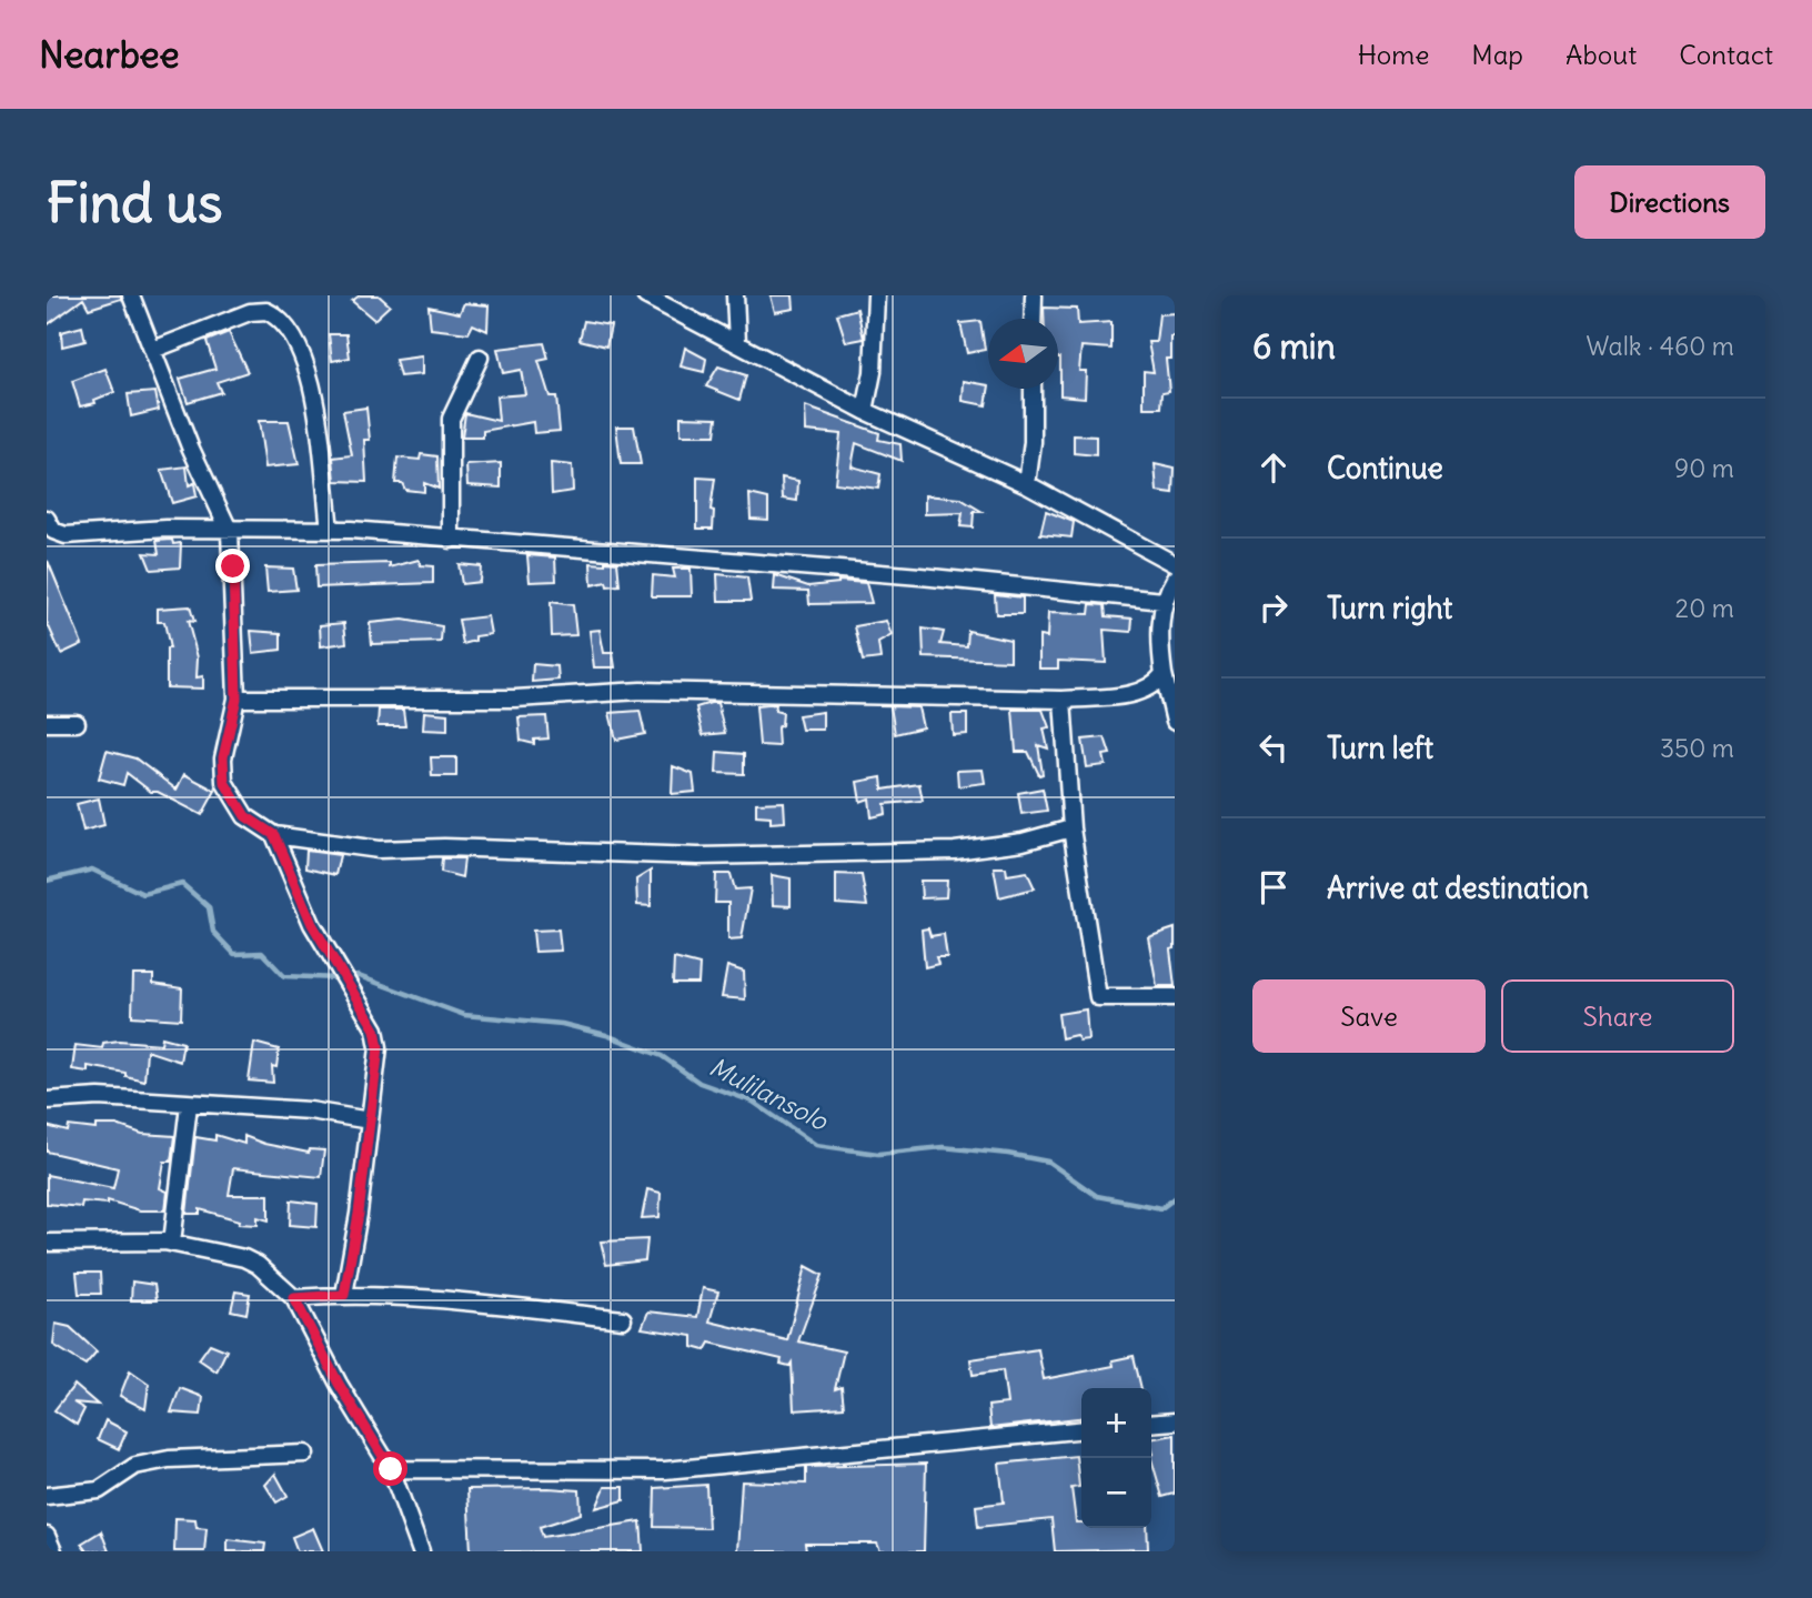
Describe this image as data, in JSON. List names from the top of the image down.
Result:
{
  "water": ["Mulilansolo"],
  "north": "left",
  "page": {
    "header": "Nearbee",
    "nav": [
      "Home",
      "Map",
      "About",
      "Contact"
    ],
    "buttons": [
      "Directions",
      ["Save", "Share"]
    ],
    "title": "Find us",
    "heading": ["6 min", "Walk · 460 m"],
    "list": [
      ["Continue", "90 m"],
      ["Turn right", "20 m"],
      ["Turn left", "350 m"],
      "Arrive at destination"
    ],
    "map_buttons": ["+", "−"]
  }
}
